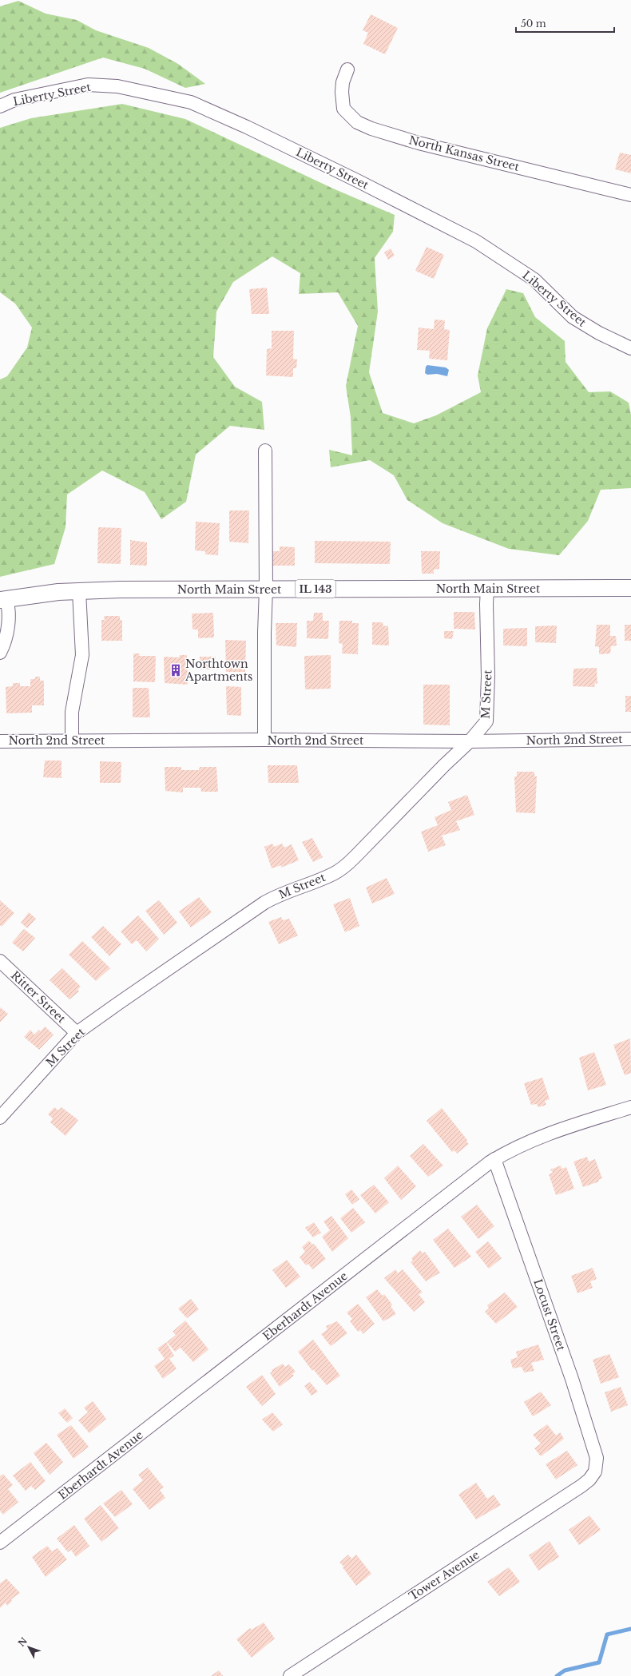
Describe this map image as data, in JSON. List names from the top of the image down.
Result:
{
  "streets": {
    "main road": ["IL 143", "North Main Street"],
    "street": [
      "Liberty Street",
      "North Kansas Street",
      "M Street",
      "North 2nd Street",
      "Ritter Street",
      "Eberhardt Avenue",
      "Locust Street",
      "Tower Avenue"
    ]
  },
  "crossings": [
    ["North Main Street", "M Street"],
    ["M Street", "North 2nd Street"],
    ["M Street", "Ritter Street"],
    ["Eberhardt Avenue", "Locust Street"],
    ["Locust Street", "Tower Avenue"]
  ],
  "places": {
    "building": ["Northtown Apartments"]
  },
  "scale_bar": "50 m",
  "north": "top left"
}
